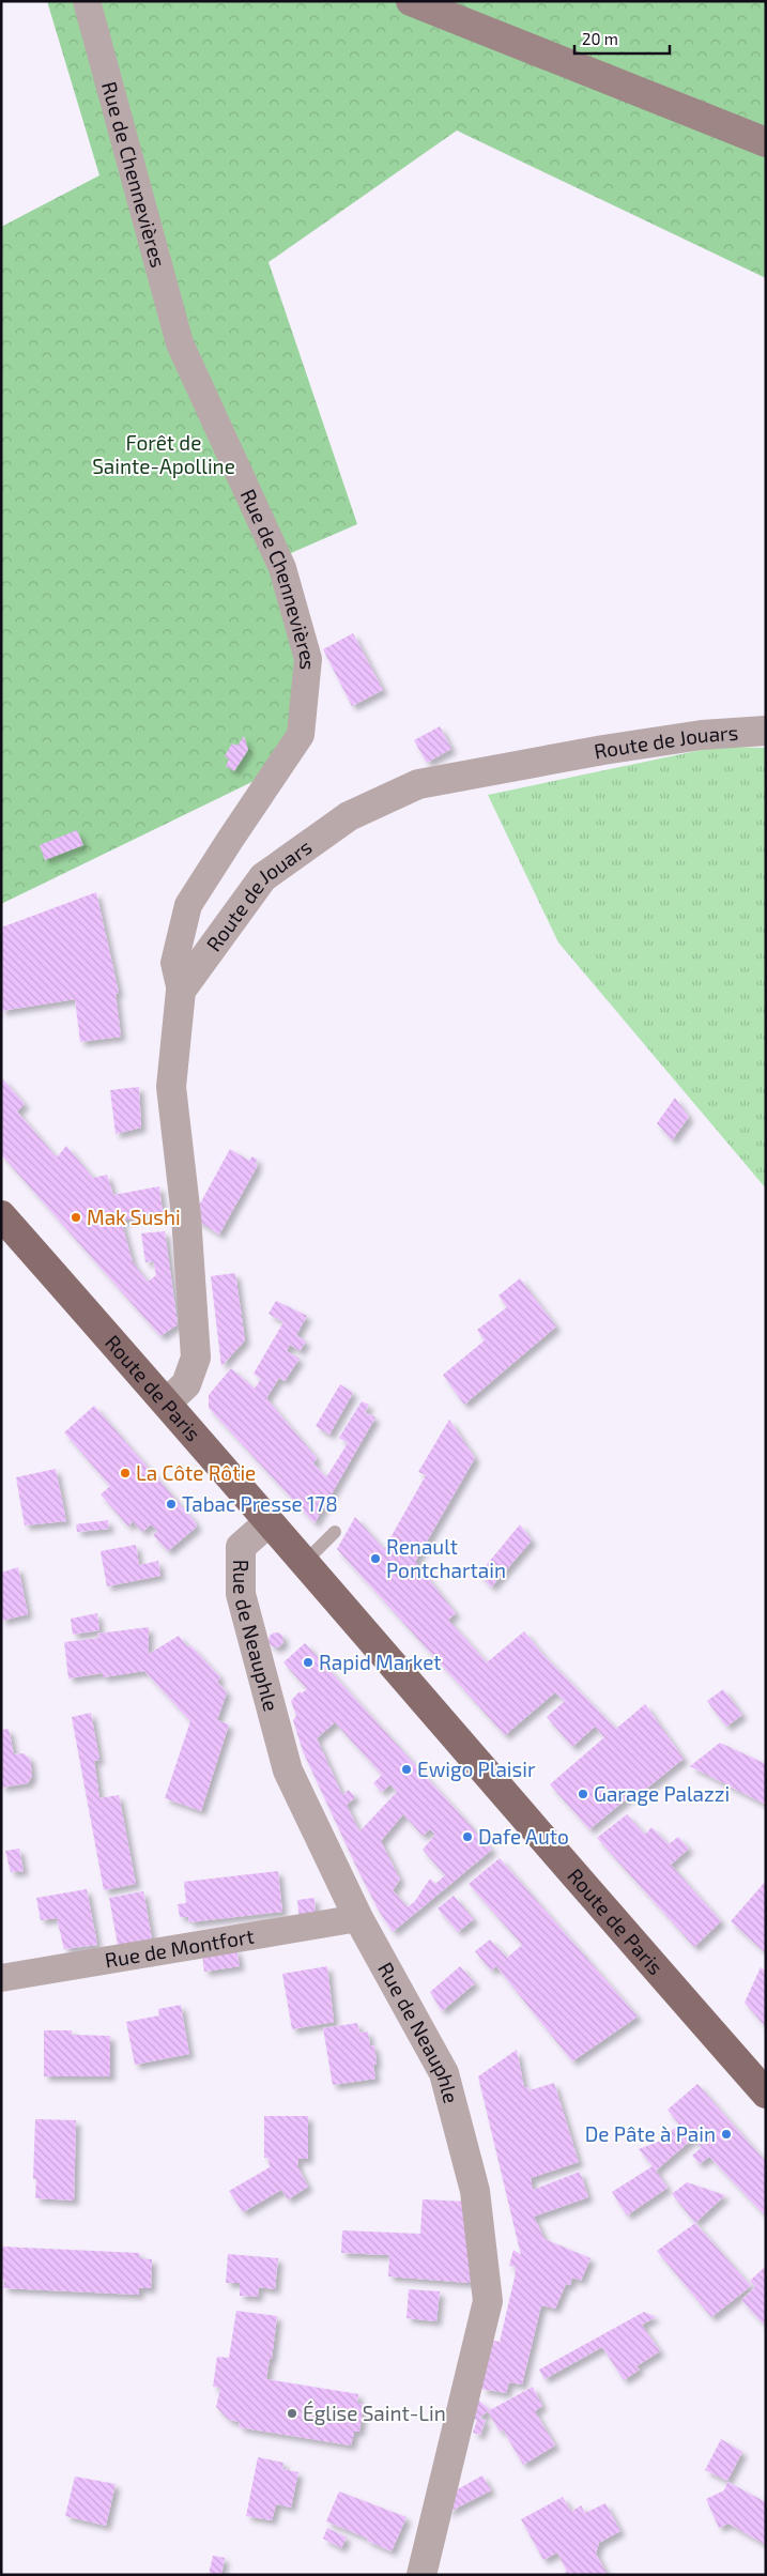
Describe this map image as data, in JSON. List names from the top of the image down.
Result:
{
  "streets": {
    "main road": ["Route de Paris"],
    "street": [
      "Rue de Chennevières",
      "Route de Jouars",
      "Rue de Neauphle",
      "Rue de Montfort"
    ]
  },
  "crossings": [
    ["Rue de Chennevières", "Route de Jouars"],
    ["Route de Paris", "Rue de Neauphle"],
    ["Rue de Neauphle", "Rue de Montfort"]
  ],
  "parks": ["Forêt de Sainte-Apolline"],
  "places": [
    "Mak Sushi",
    "La Côte Rôtie",
    "Tabac Presse 178",
    "Renault Pontchartain",
    "Rapid Market",
    "Ewigo Plaisir",
    "Garage Palazzi",
    "Dafe Auto",
    "De Pâte à Pain",
    "Église Saint-Lin"
  ],
  "scale_bar": "20 m"
}
